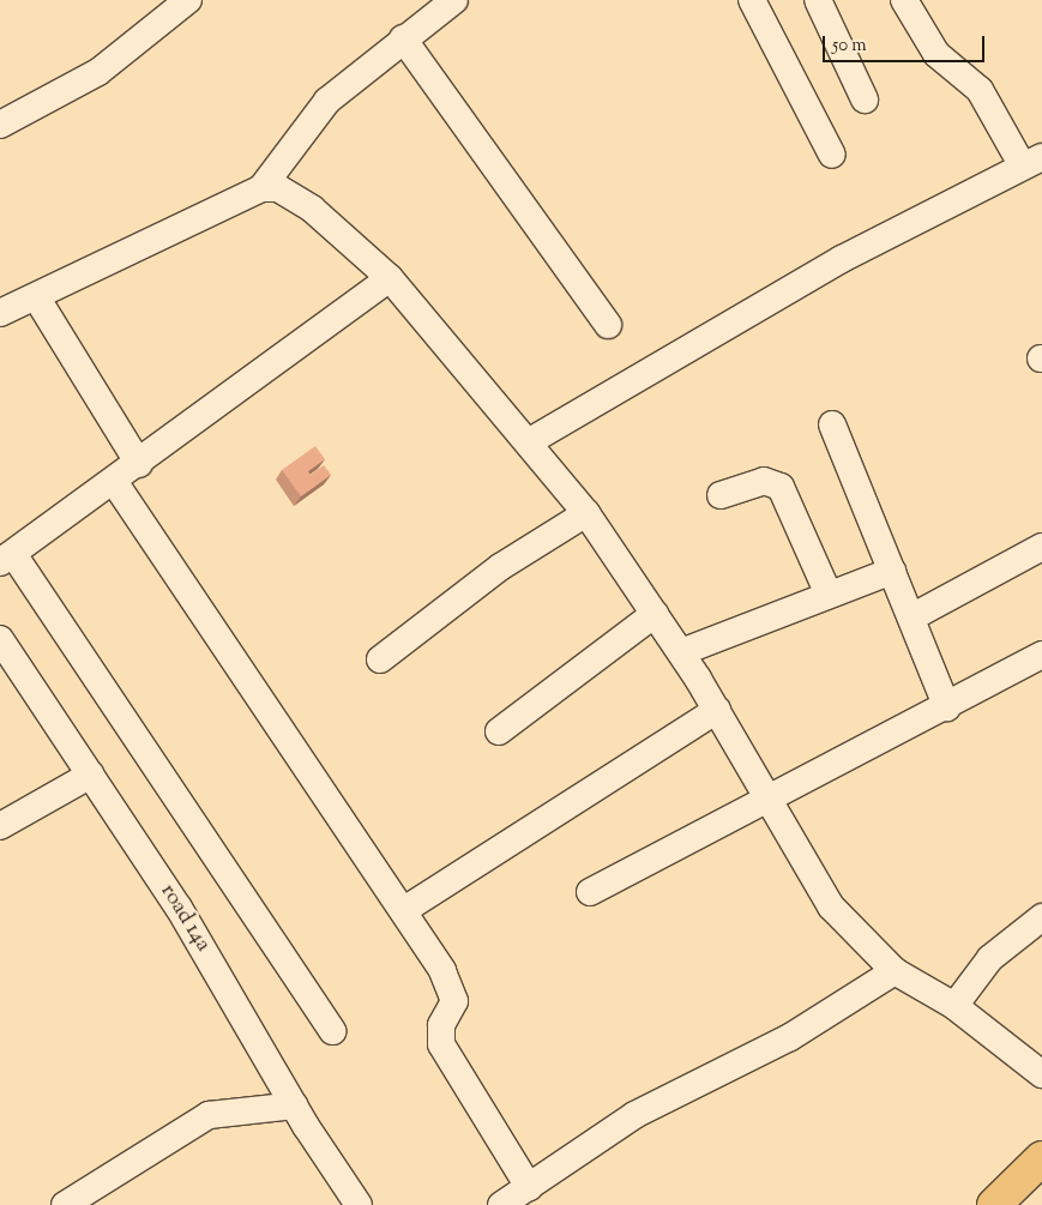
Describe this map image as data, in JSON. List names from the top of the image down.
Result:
{
  "streets": {
    "street": ["road 14a"]
  },
  "scale_bar": "50 m"
}
